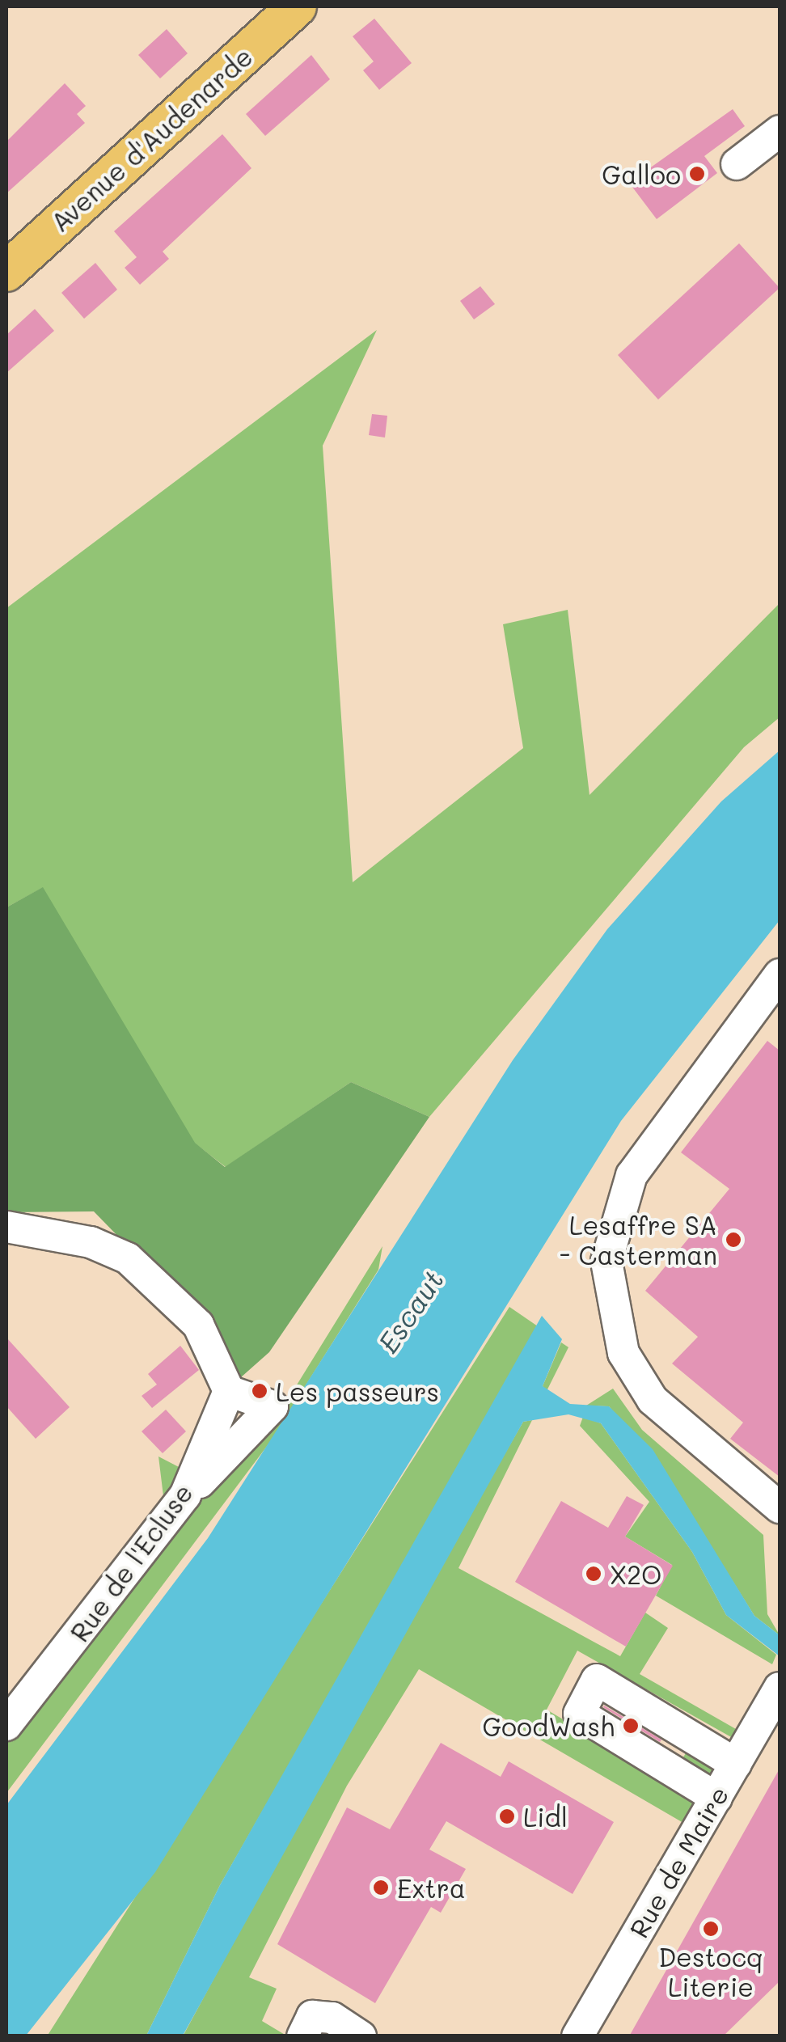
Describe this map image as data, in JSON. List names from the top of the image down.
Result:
{
  "streets": {
    "main road": ["Avenue d'Audenarde"],
    "street": ["Rue de l'Ecluse", "Rue de Maire"]
  },
  "water": ["Escaut"],
  "places": [
    "Galloo",
    "Lesaffre SA - Casterman",
    "Les passeurs",
    "X2O",
    "GoodWash",
    "Lidl",
    "Extra",
    "Destocq Literie"
  ]
}
